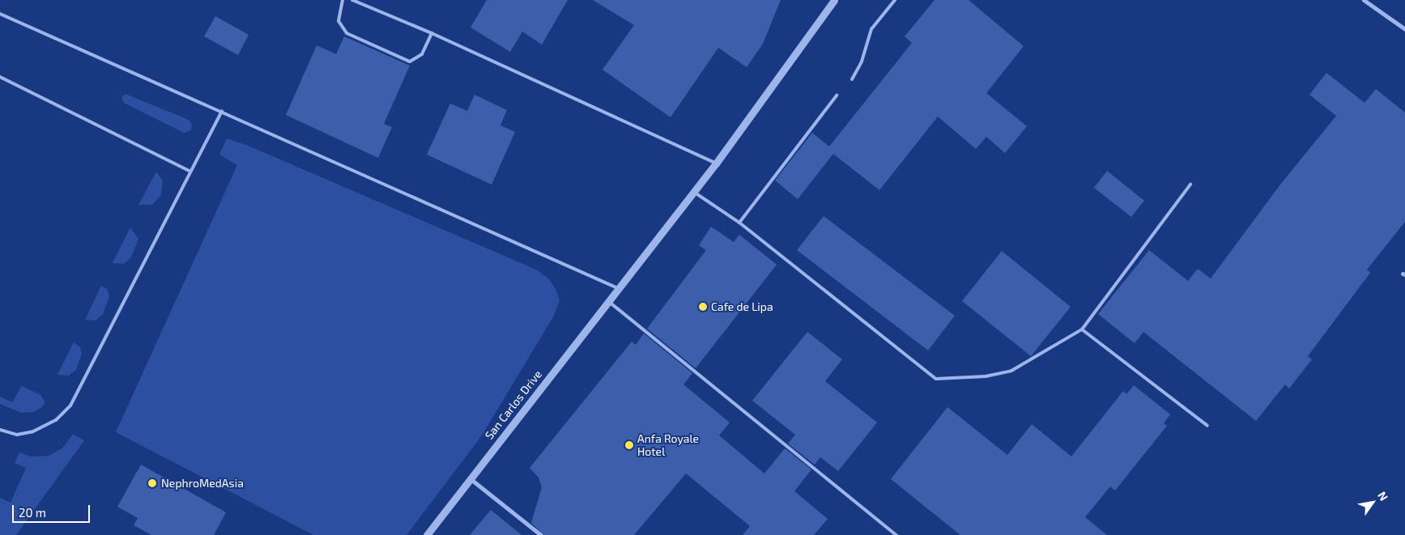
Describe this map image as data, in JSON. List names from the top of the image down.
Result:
{
  "streets": {
    "street": ["San Carlos Drive"]
  },
  "places": ["Cafe de Lipa", "Anfa Royale Hotel", "NephroMedAsia"],
  "scale_bar": "20 m",
  "north": "top right"
}
